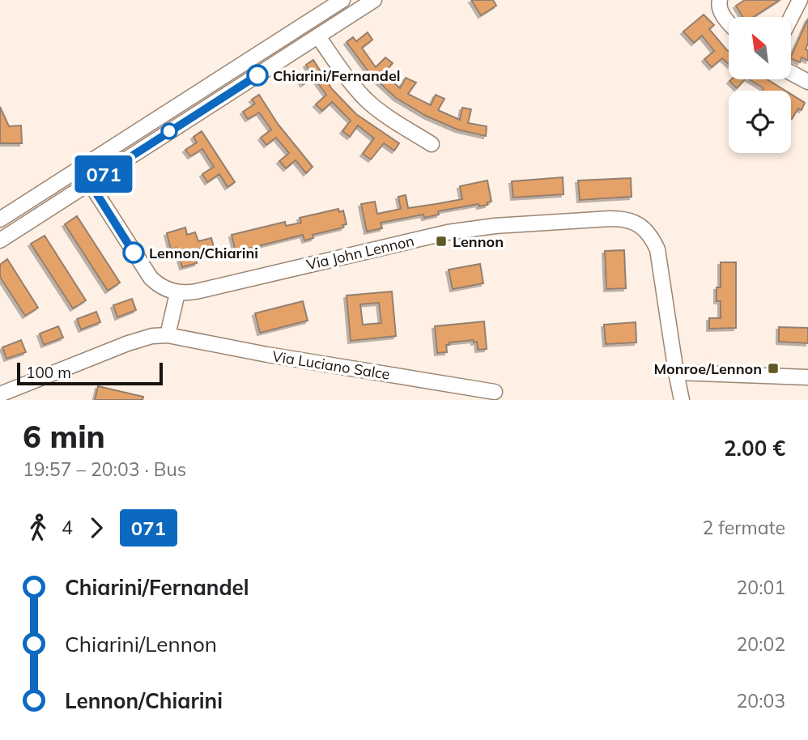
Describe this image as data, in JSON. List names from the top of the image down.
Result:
{
  "streets": {
    "street": ["Via John Lennon", "Via Luciano Salce"]
  },
  "places": {
    "other": ["Chiarini/Fernandel", "Lennon/Chiarini"],
    "transit": ["Lennon", "Monroe/Lennon"]
  },
  "lines": ["bus line 071"],
  "scale_bar": "100 m",
  "north": "top left",
  "page": {
    "on_map": "071",
    "scale": "100 m",
    "heading": ["6 min", "19:57 – 20:03 · Bus", "2.00 €"],
    "legs": ["4", "071", "2 fermate"],
    "list": [
      {
        "name": "Chiarini/Fernandel",
        "value": "20:01"
      },
      {
        "name": "Chiarini/Lennon",
        "value": "20:02"
      },
      {
        "name": "Lennon/Chiarini",
        "value": "20:03"
      }
    ]
  }
}
